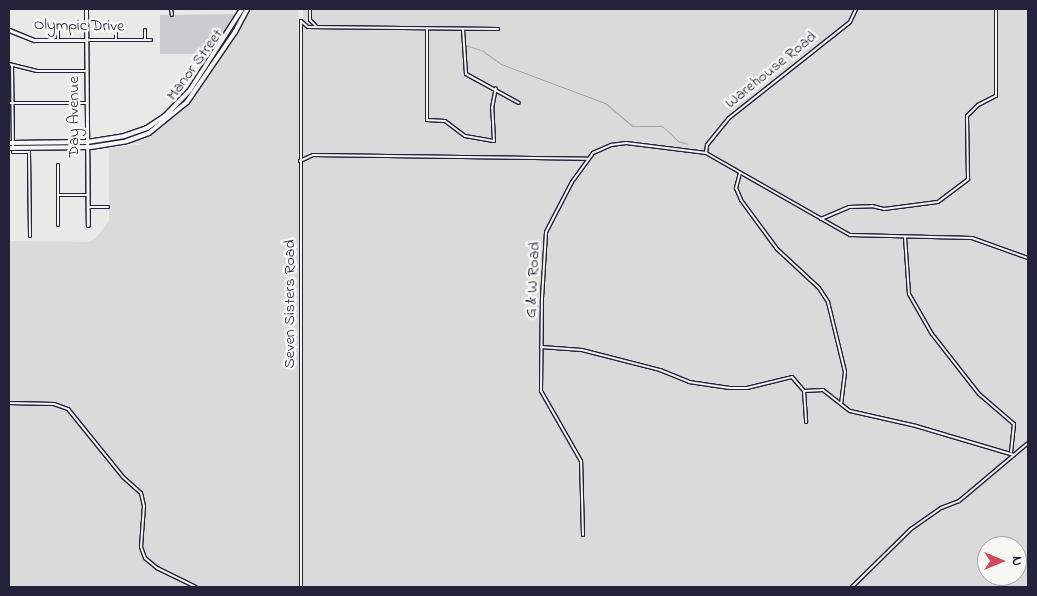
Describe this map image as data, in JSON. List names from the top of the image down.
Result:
{
  "streets": {
    "main road": ["Manor Street"],
    "street": [
      "Olympic Drive",
      "Warehouse Road",
      "Day Avenue",
      "G & W Road",
      "Seven Sisters Road"
    ]
  },
  "crossings": [
    ["Olympic Drive", "Day Avenue"],
    ["Manor Street", "Day Avenue"]
  ],
  "north": "right"
}
